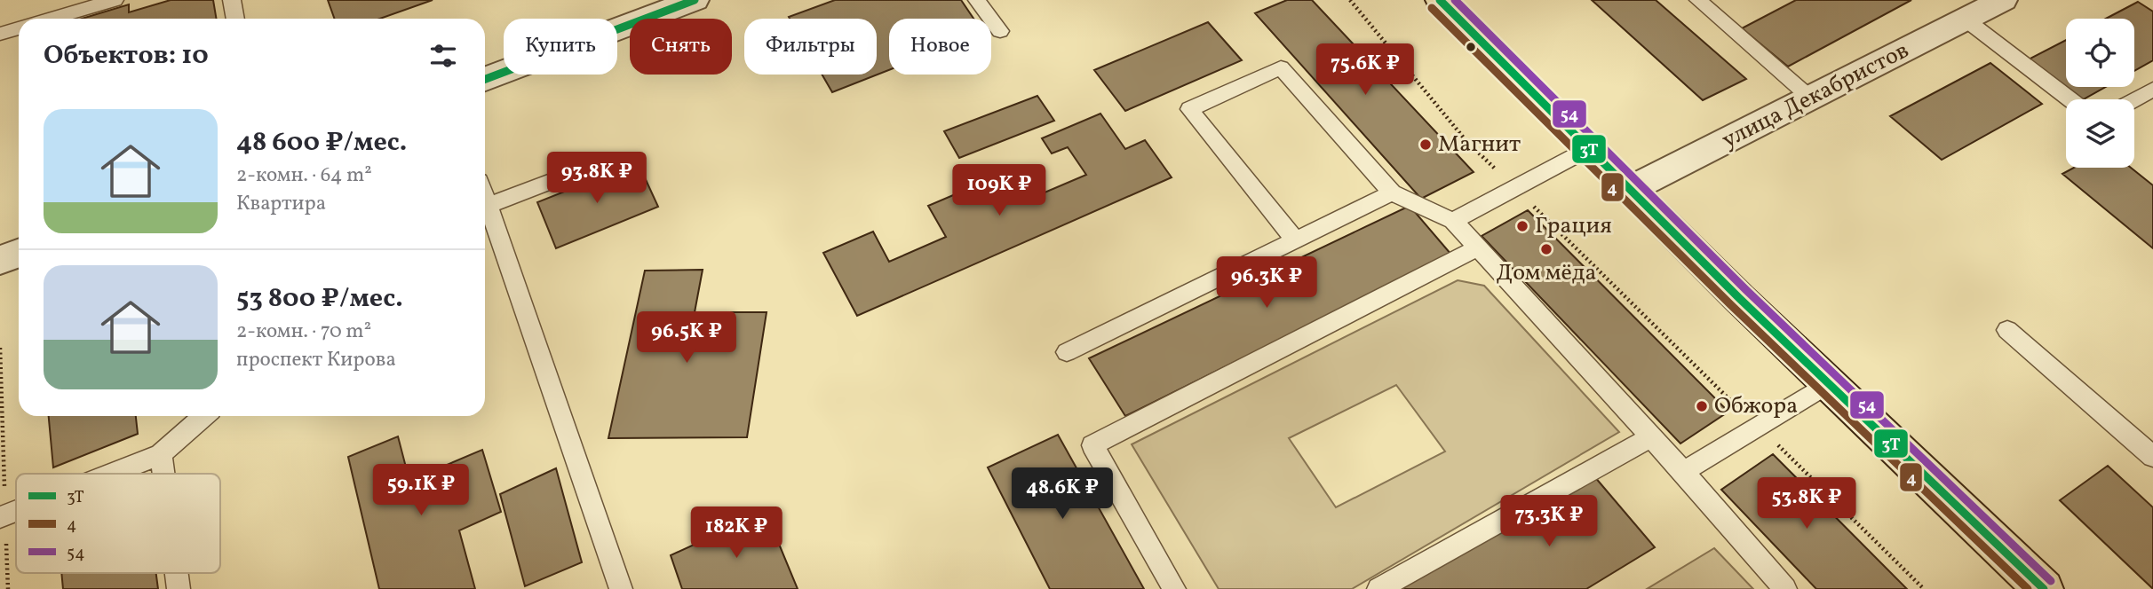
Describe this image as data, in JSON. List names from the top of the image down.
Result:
{
  "streets": {
    "street": ["улица Декабристов"]
  },
  "places": [
    "Магнит",
    "Грация",
    "Дом мёда",
    "Обжора"
  ],
  "lines": ["transit line 3Т", "transit line 54", "transit line 4"],
  "legend": ["3Т", "4", "54"],
  "page": {
    "chip": [
      "Купить",
      "Снять",
      "Фильтры",
      "Новое"
    ],
    "heading": "Объектов: 10",
    "price": [
      "75.6K ₽",
      "93.8K ₽",
      "109K ₽",
      "96.3K ₽",
      "96.5K ₽",
      "59.1K ₽",
      "48.6K ₽",
      "53.8K ₽",
      "73.3K ₽",
      "182K ₽"
    ],
    "list": [
      {
        "name": "48 600 ₽/мес.",
        "note": "2-комн. · 64 m² · Квартира"
      },
      {
        "name": "53 800 ₽/мес.",
        "note": "2-комн. · 70 m² · проспект Кирова"
      }
    ]
  }
}
